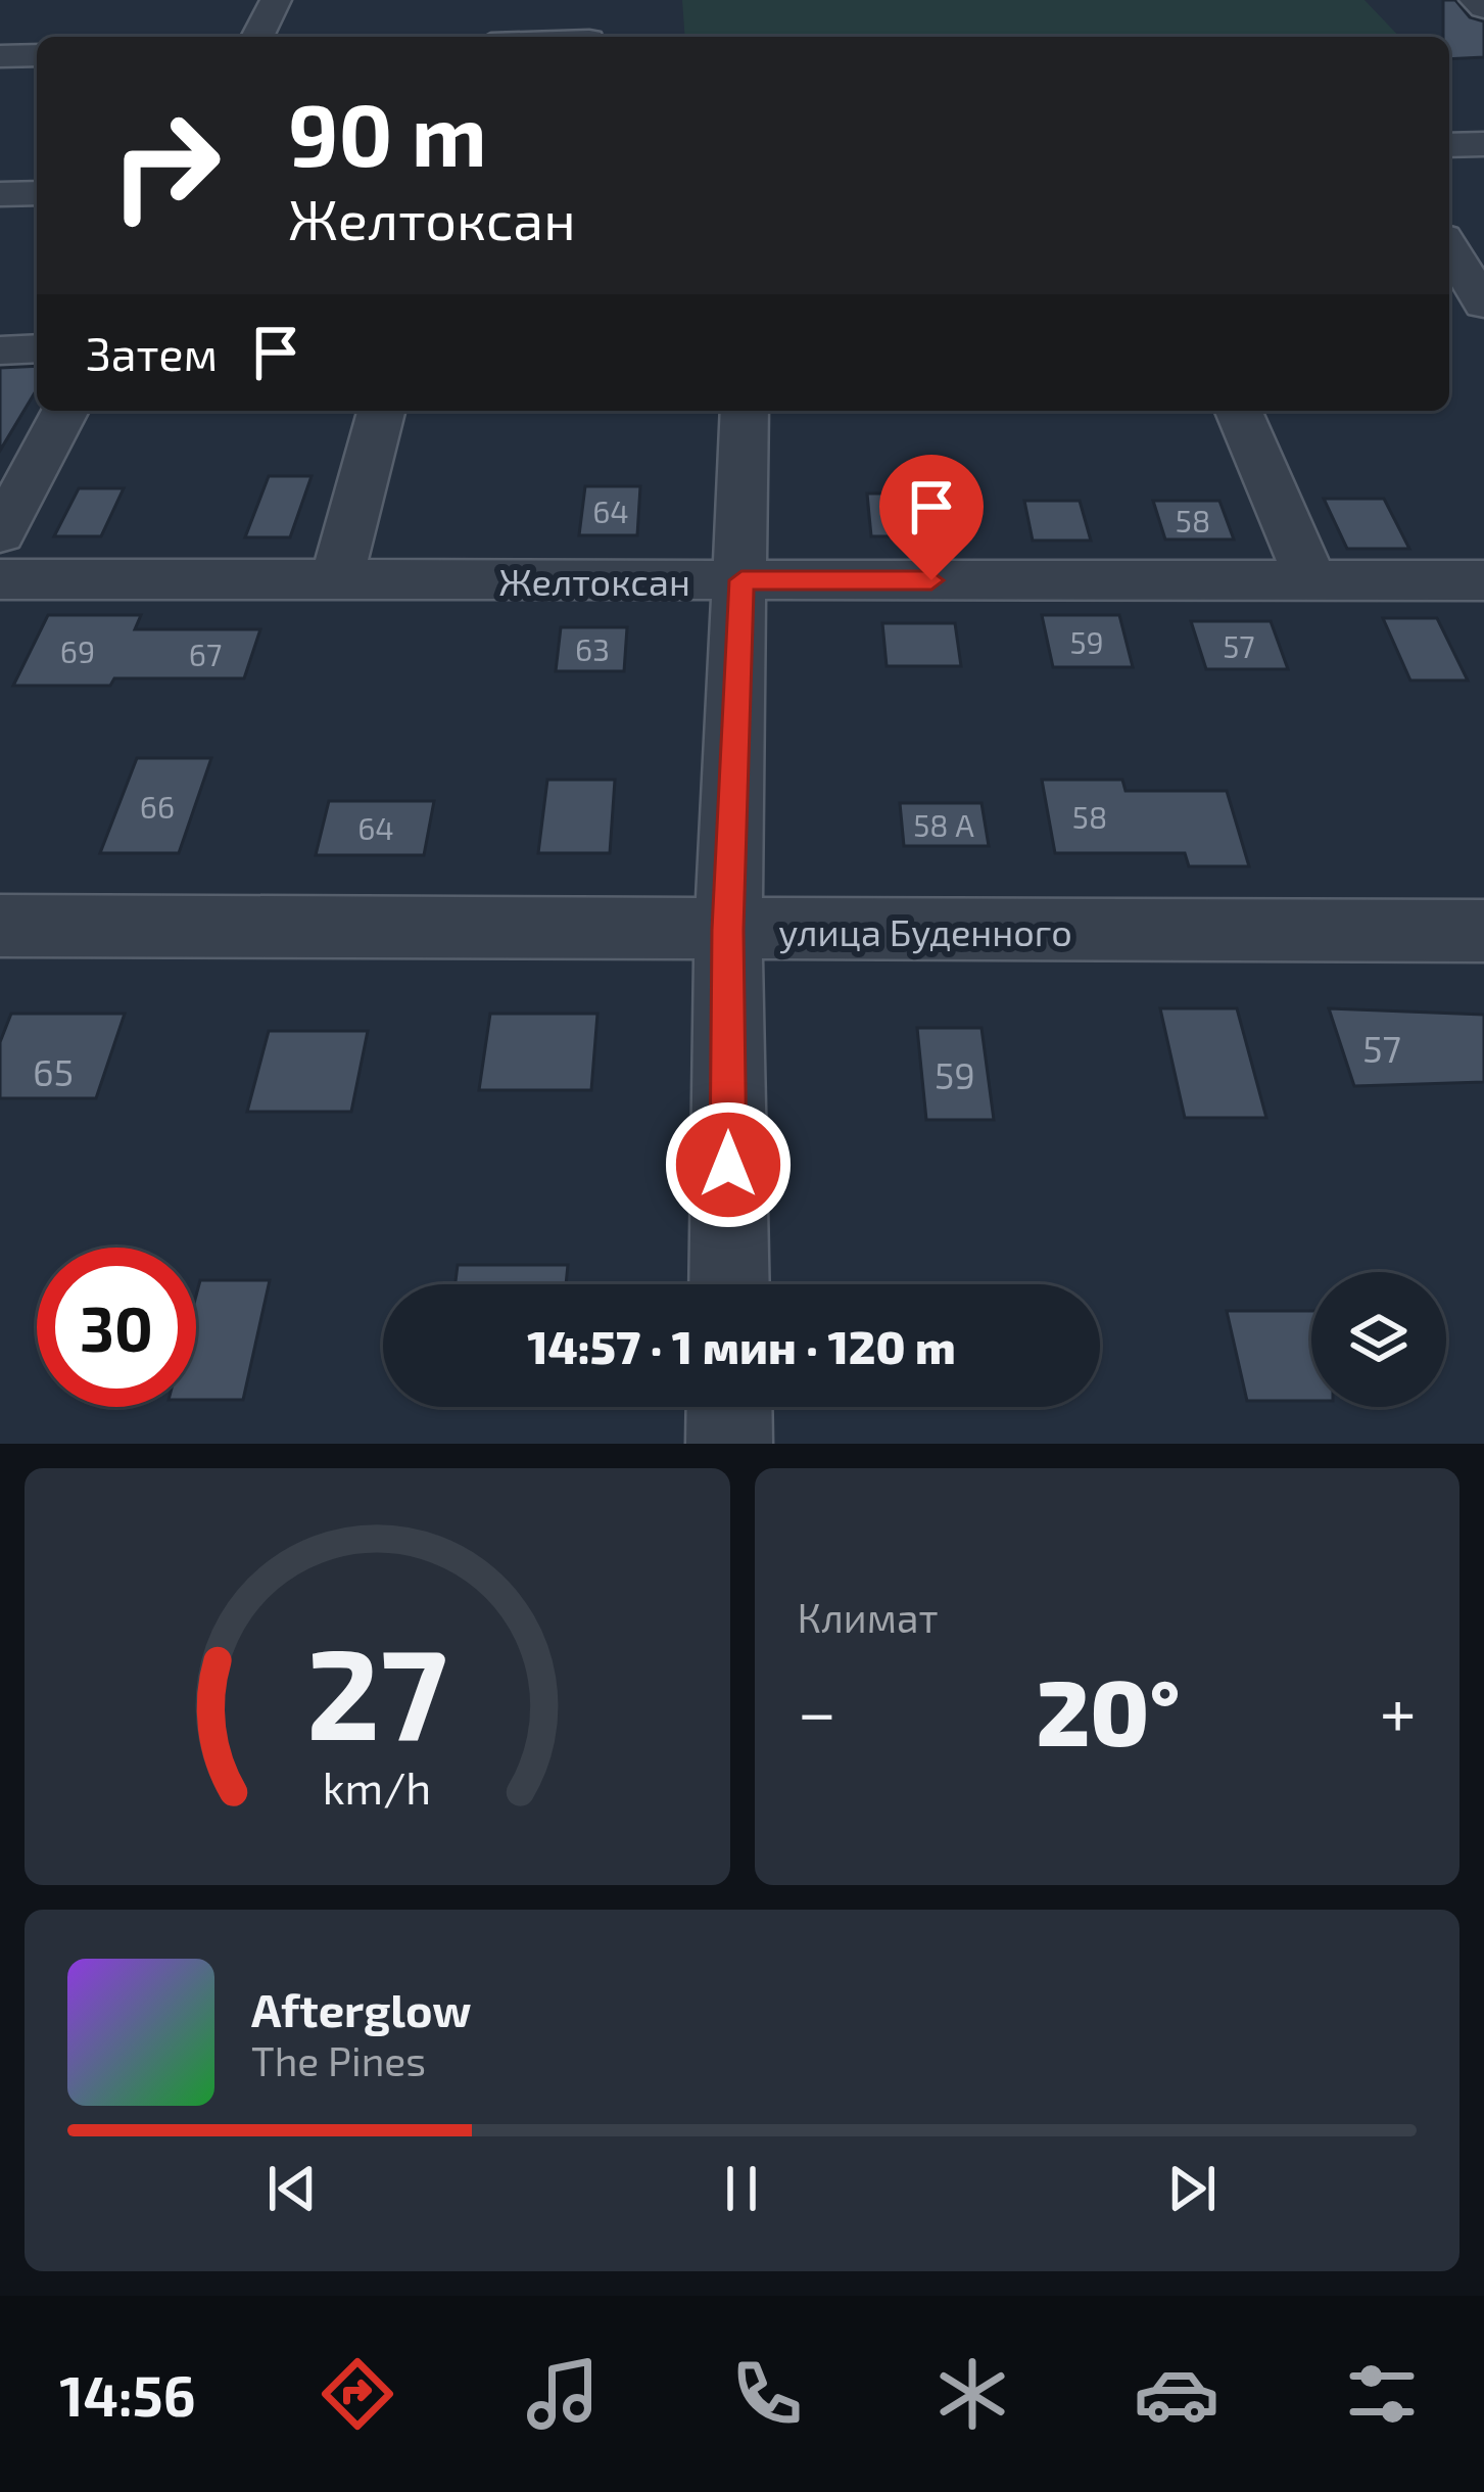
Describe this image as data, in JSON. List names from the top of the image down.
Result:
{
  "streets": {
    "street": ["Желтоксан", "улица Буденного"]
  },
  "house_numbers": [
    "64",
    "58",
    "59",
    "57",
    "63",
    "69",
    "67",
    "66",
    "58",
    "58 А",
    "64",
    "57",
    "65",
    "59"
  ],
  "page": {
    "turn": ["90 m", "Желтоксан"],
    "then": "Затем",
    "limit": "30",
    "trip": "14:57 · 1 мин · 120 m",
    "tile": "Климат",
    "heat": ["−", "20°", "+"],
    "song": ["Afterglow", "The Pines"],
    "tabs": "14:56",
    "gauge": ["27", "km/h"]
  }
}
